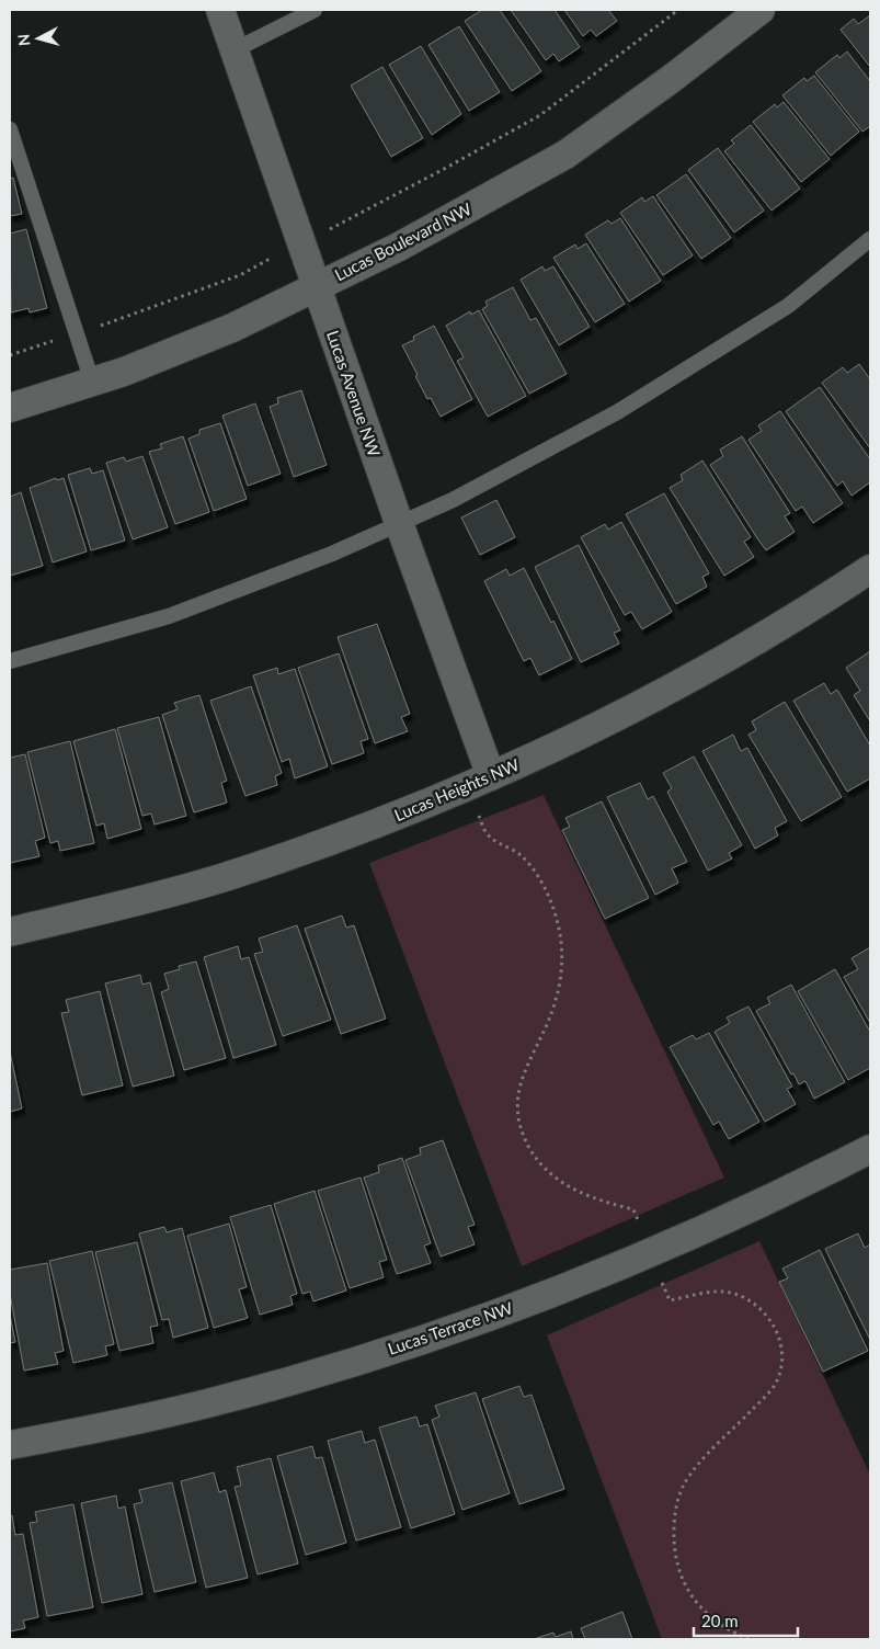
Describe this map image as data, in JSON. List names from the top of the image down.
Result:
{
  "streets": {
    "street": [
      "Lucas Boulevard NW",
      "Lucas Avenue NW",
      "Lucas Heights NW",
      "Lucas Terrace NW"
    ]
  },
  "crossings": [
    ["Lucas Boulevard NW", "Lucas Avenue NW"],
    ["Lucas Avenue NW", "Lucas Heights NW"]
  ],
  "scale_bar": "20 m",
  "north": "left"
}
